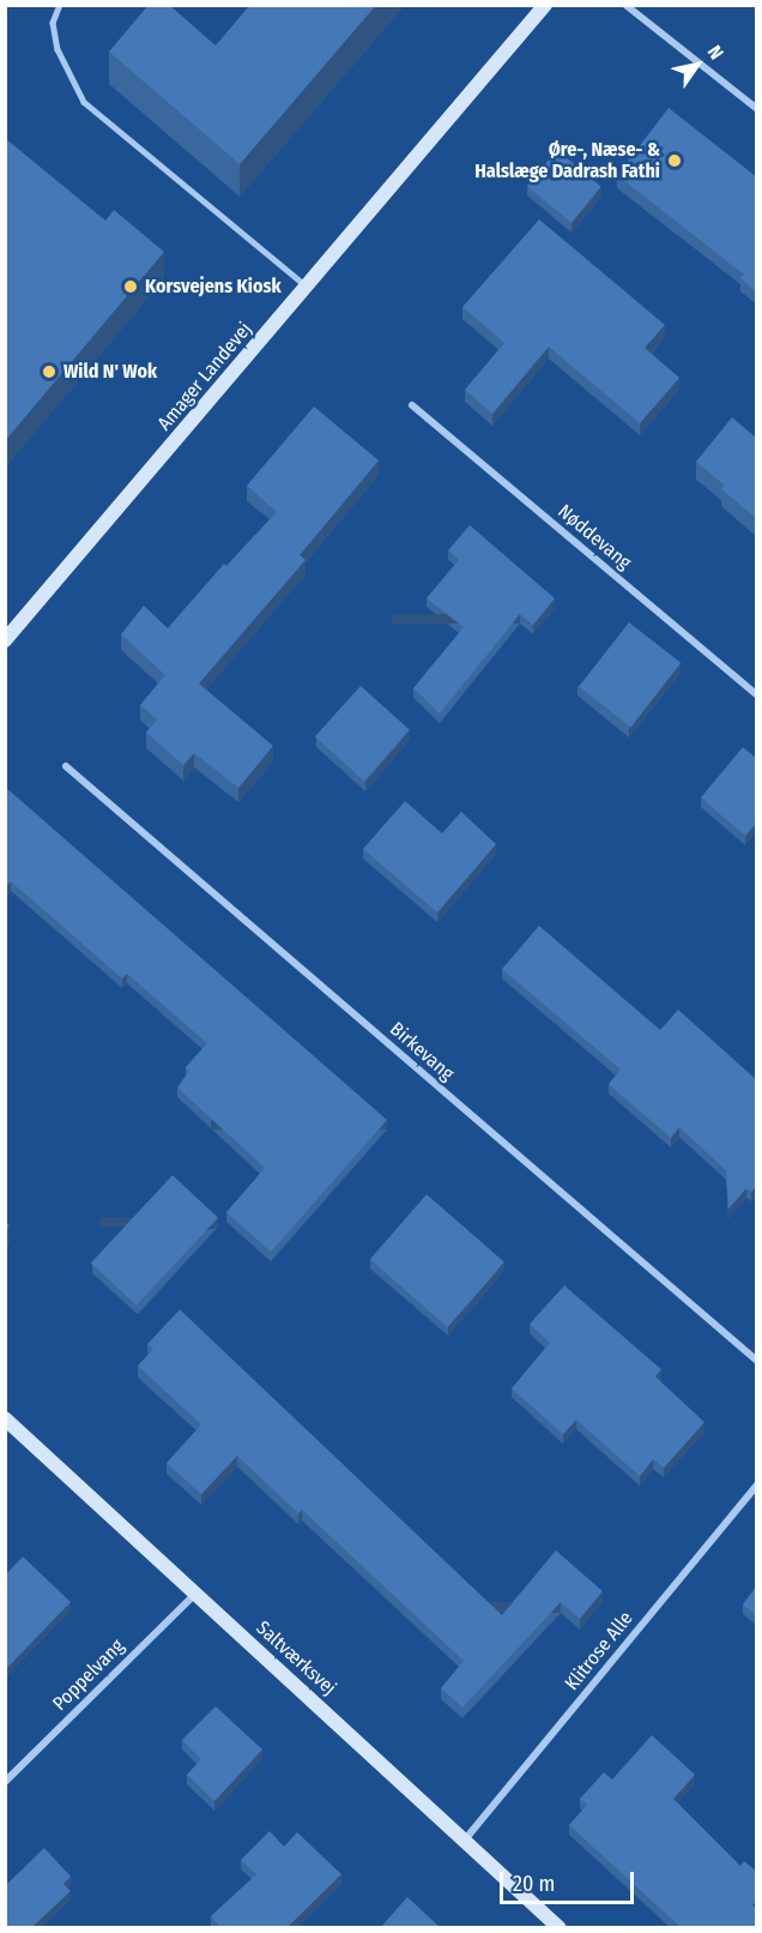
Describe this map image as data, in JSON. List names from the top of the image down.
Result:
{
  "streets": {
    "street": [
      "Amager Landevej",
      "Nøddevang",
      "Birkevang",
      "Klitrose Alle",
      "Saltværksvej",
      "Poppelvang"
    ]
  },
  "crossings": [
    ["Klitrose Alle", "Saltværksvej"],
    ["Saltværksvej", "Poppelvang"]
  ],
  "places": ["Øre-, Næse- & Halslæge Dadrash Fathi", "Korsvejens Kiosk", "Wild N' Wok"],
  "scale_bar": "20 m",
  "north": "top right"
}
